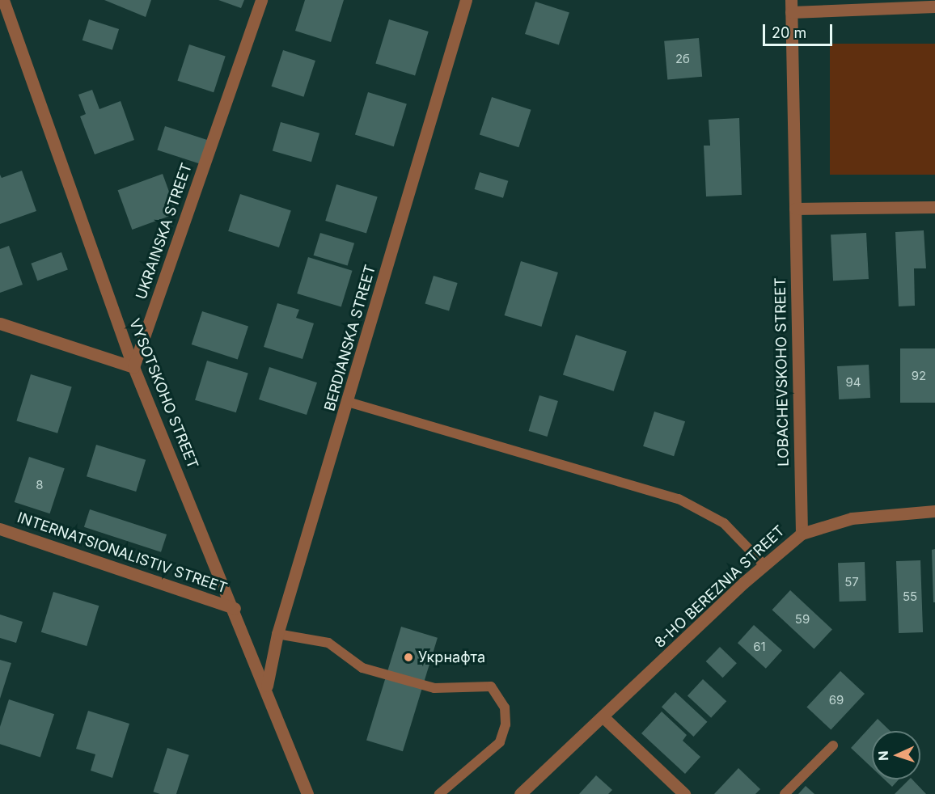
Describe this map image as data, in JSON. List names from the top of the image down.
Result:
{
  "streets": {
    "street": [
      "UKRAINSKA STREET",
      "BERDIANSKA STREET",
      "LOBACHEVSKOHO STREET",
      "VYSOTSKOHO STREET",
      "INTERNATSIONALISTIV STREET",
      "8-HO BEREZNIA STREET"
    ]
  },
  "crossings": [
    ["UKRAINSKA STREET", "VYSOTSKOHO STREET"],
    ["BERDIANSKA STREET", "VYSOTSKOHO STREET"],
    ["LOBACHEVSKOHO STREET", "8-HO BEREZNIA STREET"],
    ["VYSOTSKOHO STREET", "INTERNATSIONALISTIV STREET"]
  ],
  "places": ["Укрнафта"],
  "house_numbers": [
    "2б",
    "92",
    "94",
    "8",
    "57",
    "55",
    "59",
    "61",
    "69"
  ],
  "scale_bar": "20 m",
  "north": "left"
}
